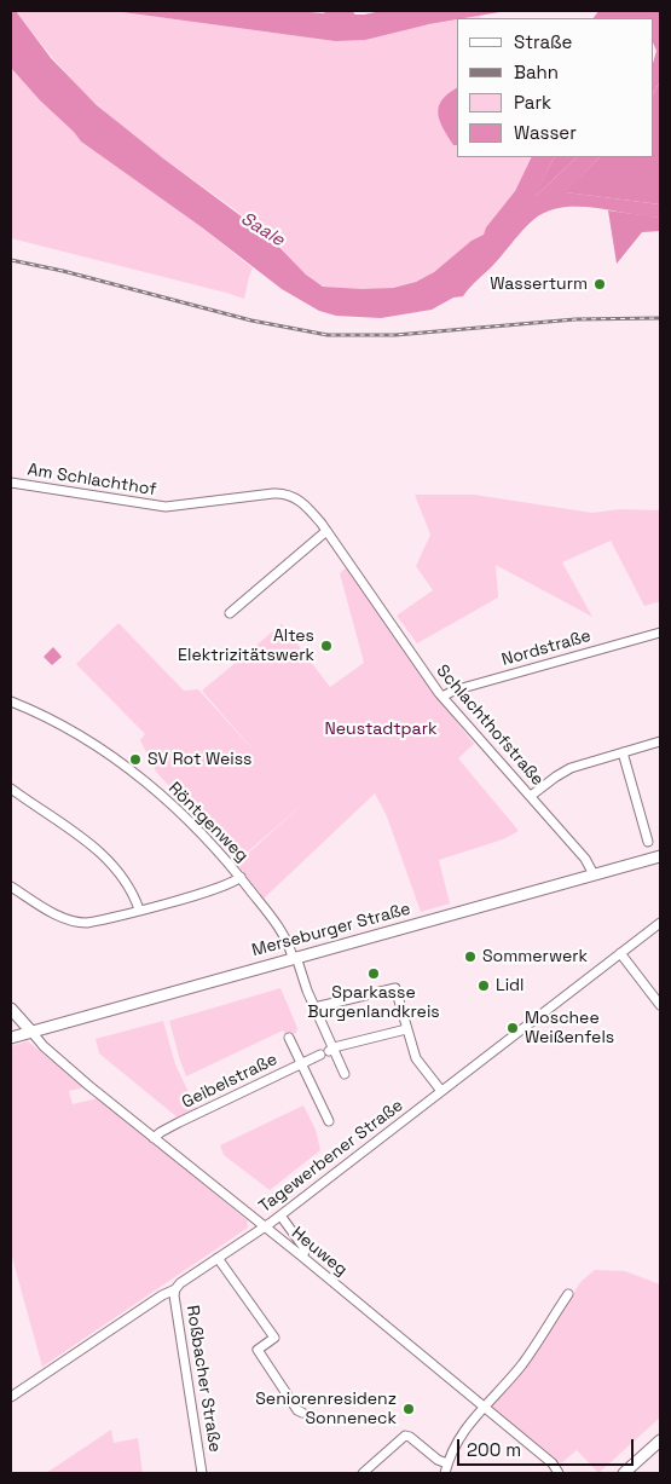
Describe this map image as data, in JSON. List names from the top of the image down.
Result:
{
  "streets": {
    "main road": ["Merseburger Straße"],
    "street": [
      "Am Schlachthof",
      "Nordstraße",
      "Schlachthofstraße",
      "Röntgenweg",
      "Geibelstraße",
      "Tagewerbener Straße",
      "Heuweg",
      "Roßbacher Straße"
    ]
  },
  "crossings": [
    ["Am Schlachthof", "Schlachthofstraße"],
    ["Nordstraße", "Schlachthofstraße"],
    ["Schlachthofstraße", "Merseburger Straße"],
    ["Röntgenweg", "Merseburger Straße"],
    ["Röntgenweg", "Geibelstraße"],
    ["Merseburger Straße", "Heuweg"],
    ["Geibelstraße", "Heuweg"],
    ["Tagewerbener Straße", "Heuweg"],
    ["Tagewerbener Straße", "Roßbacher Straße"]
  ],
  "water": ["Saale"],
  "parks": ["Neustadtpark"],
  "places": [
    "Wasserturm",
    "Altes Elektrizitätswerk",
    "SV Rot Weiss",
    "Sommerwerk",
    "Sparkasse Burgenlandkreis",
    "Lidl",
    "Moschee Weißenfels",
    "Seniorenresidenz Sonneneck"
  ],
  "legend": [
    "Straße",
    "Bahn",
    "Park",
    "Wasser"
  ],
  "scale_bar": "200 m"
}
